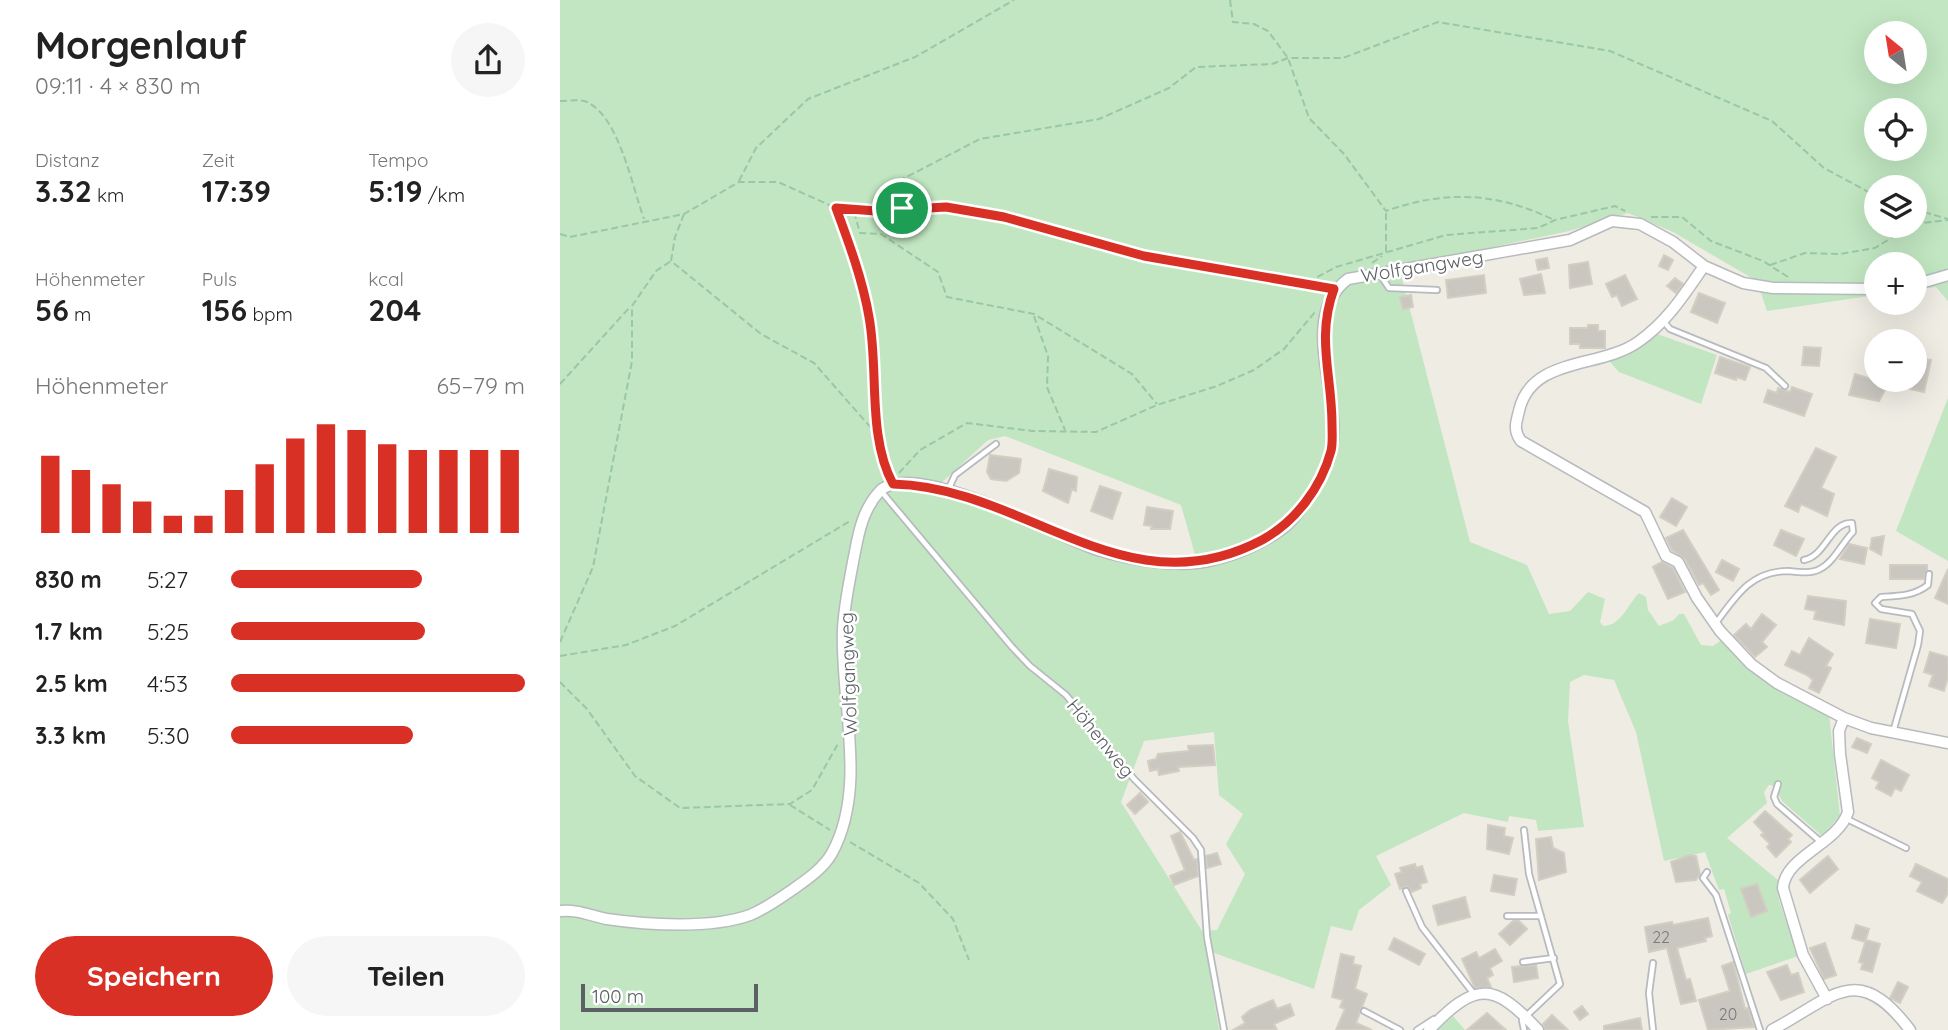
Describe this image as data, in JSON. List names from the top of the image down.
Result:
{
  "streets": {
    "street": ["Wolfgangweg"],
    "lane": ["Höhenweg"]
  },
  "crossings": [
    ["Wolfgangweg", "Höhenweg"]
  ],
  "house_numbers": ["22", "20"],
  "scale_bar": "100 m",
  "north": "top left",
  "page": {
    "heading": ["Morgenlauf", "09:11 · 4 × 830 m"],
    "map_buttons": ["+", "−"],
    "stats": [
      ["Distanz", "3.32 km"],
      ["Zeit", "17:39"],
      ["Tempo", "5:19 /km"],
      ["Höhenmeter", "56 m"],
      ["Puls", "156 bpm"],
      ["kcal", "204"]
    ],
    "chart": ["Höhenmeter", "65–79 m"],
    "list": [
      {
        "name": "830 m",
        "note": "5:27"
      },
      {
        "name": "1.7 km",
        "note": "5:25"
      },
      {
        "name": "2.5 km",
        "note": "4:53"
      },
      {
        "name": "3.3 km",
        "note": "5:30"
      }
    ],
    "buttons": ["Speichern", "Teilen"],
    "scale": "100 m"
  }
}
